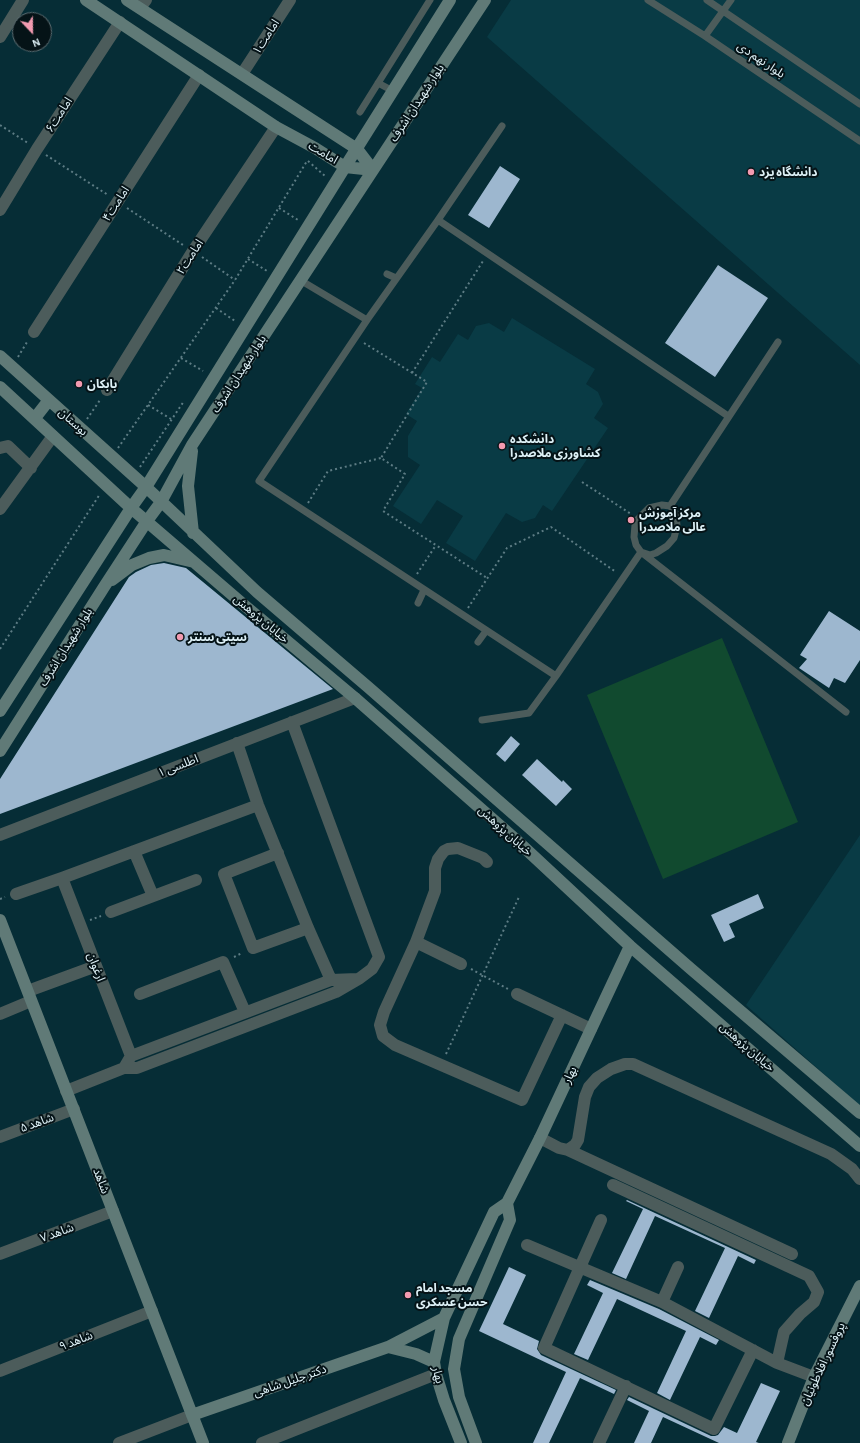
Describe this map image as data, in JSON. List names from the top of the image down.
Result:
{
  "streets": {
    "main road": [
      "بلوار شهیدان اشرف",
      "امامت",
      "بوستان",
      "خیابان پژوهش",
      "بهار",
      "شاهد",
      "پروفسور افلاطونیان",
      "دکتر جلیل شاهی"
    ],
    "street": [
      "امامت۱",
      "امامت۶",
      "امامت۴",
      "امامت۲",
      "اطلسی ۱",
      "ارغوان",
      "شاهد ۵",
      "شاهد ۷",
      "شاهد ۹"
    ],
    "lane": ["بلوار نهم دی"]
  },
  "crossings": [
    ["امامت۱", "امامت"],
    ["بلوار شهیدان اشرف", "امامت"],
    ["بلوار شهیدان اشرف", "بوستان"],
    ["بلوار شهیدان اشرف", "خیابان پژوهش"],
    ["امامت۶", "امامت"],
    ["امامت", "امامت۴"],
    ["امامت", "امامت۲"],
    ["بوستان", "خیابان پژوهش"],
    ["خیابان پژوهش", "اطلسی ۱"],
    ["خیابان پژوهش", "بهار"],
    ["بهار", "دکتر جلیل شاهی"],
    ["شاهد ۵", "شاهد"],
    ["شاهد", "شاهد ۷"],
    ["شاهد", "شاهد ۹"],
    ["شاهد", "دکتر جلیل شاهی"]
  ],
  "places": [
    "دانشگاه یزد",
    "بابکان",
    "دانشکده کشاورزی ملاصدرا",
    "مرکز آموزش عالی ملّاصدرا",
    "سیتی سنتر",
    "مسجد امام حسن عسکری"
  ],
  "north": "bottom"
}
